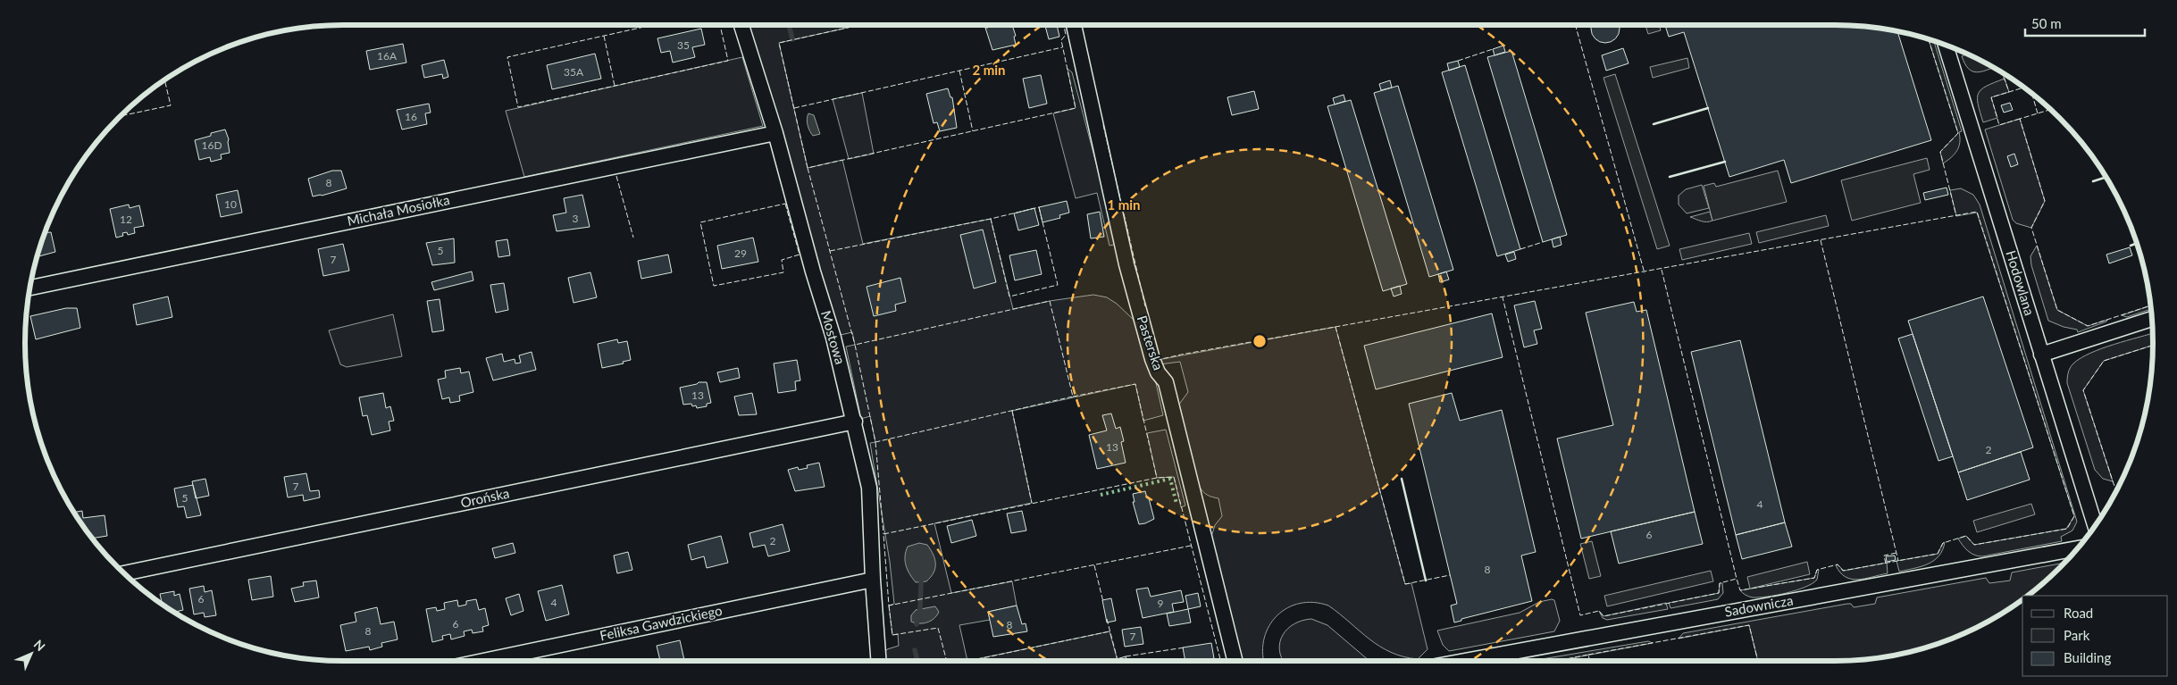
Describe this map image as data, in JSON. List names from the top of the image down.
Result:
{
  "streets": {
    "street": [
      "Michała Mosiołka",
      "Hodowlana",
      "Mostowa",
      "Pasterska",
      "Orońska",
      "Sadownicza",
      "Feliksa Gawdzickiego"
    ]
  },
  "crossings": [
    ["Michała Mosiołka", "Mostowa"],
    ["Mostowa", "Orońska"],
    ["Mostowa", "Feliksa Gawdzickiego"]
  ],
  "house_numbers": [
    "35",
    "16A",
    "35A",
    "16",
    "16D",
    "8",
    "10",
    "3",
    "12",
    "5",
    "29",
    "7",
    "13",
    "13",
    "2",
    "7",
    "5",
    "4",
    "6",
    "2",
    "8",
    "6",
    "4",
    "9",
    "6",
    "8",
    "8",
    "7"
  ],
  "legend": ["Road", "Park", "Building"],
  "scale_bar": "50 m",
  "north": "top right",
  "rings": ["2 min", "1 min"]
}
